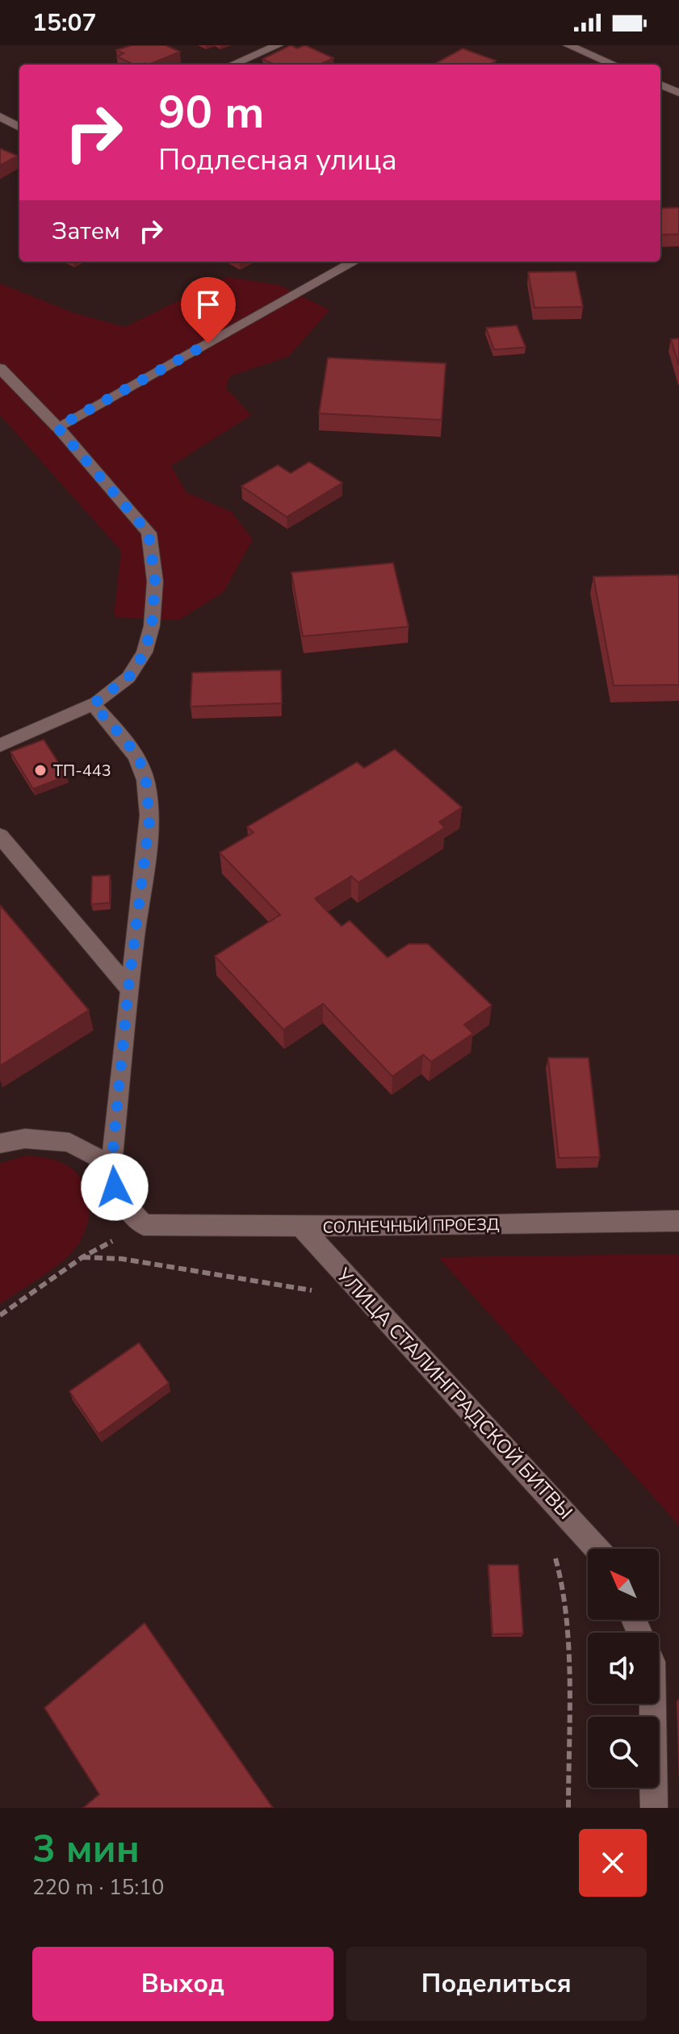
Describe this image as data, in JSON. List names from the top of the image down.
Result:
{
  "streets": {
    "street": ["СОЛНЕЧНЫЙ ПРОЕЗД", "УЛИЦА СТАЛИНГРАДСКОЙ БИТВЫ"]
  },
  "crossings": [
    ["СОЛНЕЧНЫЙ ПРОЕЗД", "УЛИЦА СТАЛИНГРАДСКОЙ БИТВЫ"]
  ],
  "places": ["ТП-443"],
  "north": "top left",
  "page": {
    "status": "15:07",
    "turn": ["90 m", "Подлесная улица"],
    "then": "Затем",
    "heading": ["3 мин", "220 m · 15:10"],
    "buttons": ["Выход", "Поделиться"]
  }
}
